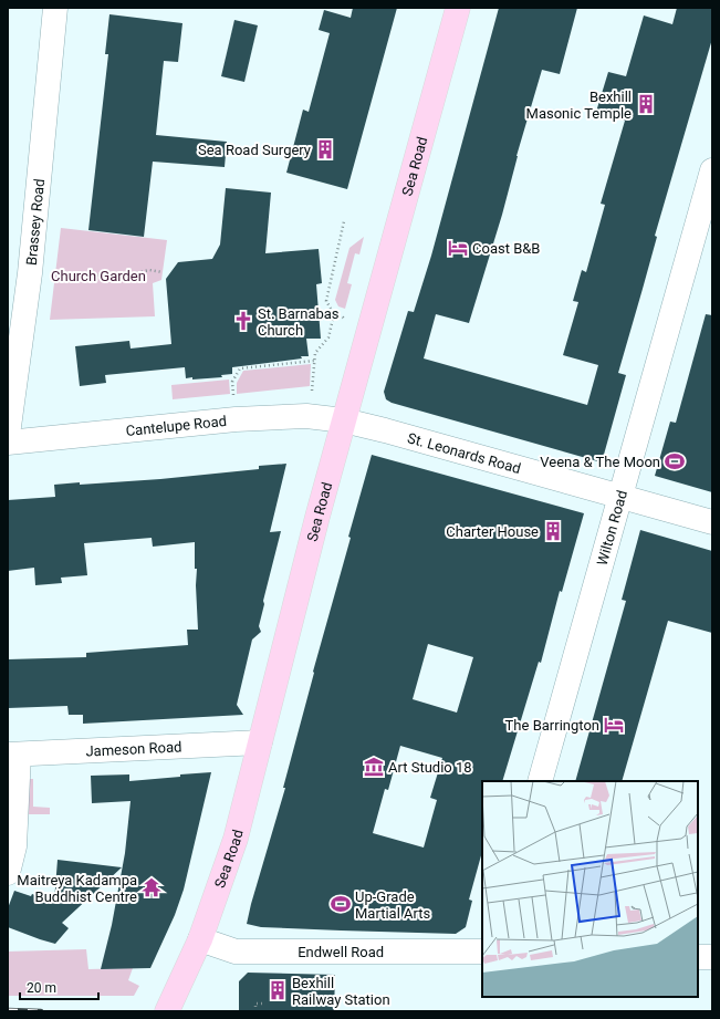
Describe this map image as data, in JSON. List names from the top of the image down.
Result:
{
  "streets": {
    "main road": ["Sea Road"],
    "street": [
      "Brassey Road",
      "Cantelupe Road",
      "St. Leonards Road",
      "Wilton Road",
      "Jameson Road",
      "Endwell Road"
    ]
  },
  "crossings": [
    ["Sea Road", "Cantelupe Road"],
    ["Sea Road", "St. Leonards Road"],
    ["Sea Road", "Jameson Road"],
    ["Sea Road", "Endwell Road"],
    ["Cantelupe Road", "St. Leonards Road"],
    ["St. Leonards Road", "Wilton Road"]
  ],
  "parks": ["Church Garden"],
  "places": {
    "building": [
      "Bexhill Masonic Temple",
      "Sea Road Surgery",
      "Charter House",
      "Bexhill Railway Station"
    ],
    "hotel": ["Coast B&B", "The Barrington"],
    "church": ["St. Barnabas Church"],
    "sports": ["Veena & The Moon", "Up-Grade Martial Arts"],
    "museum": ["Art Studio 18"],
    "temple": ["Maitreya Kadampa Buddhist Centre"]
  },
  "scale_bar": "20 m"
}
